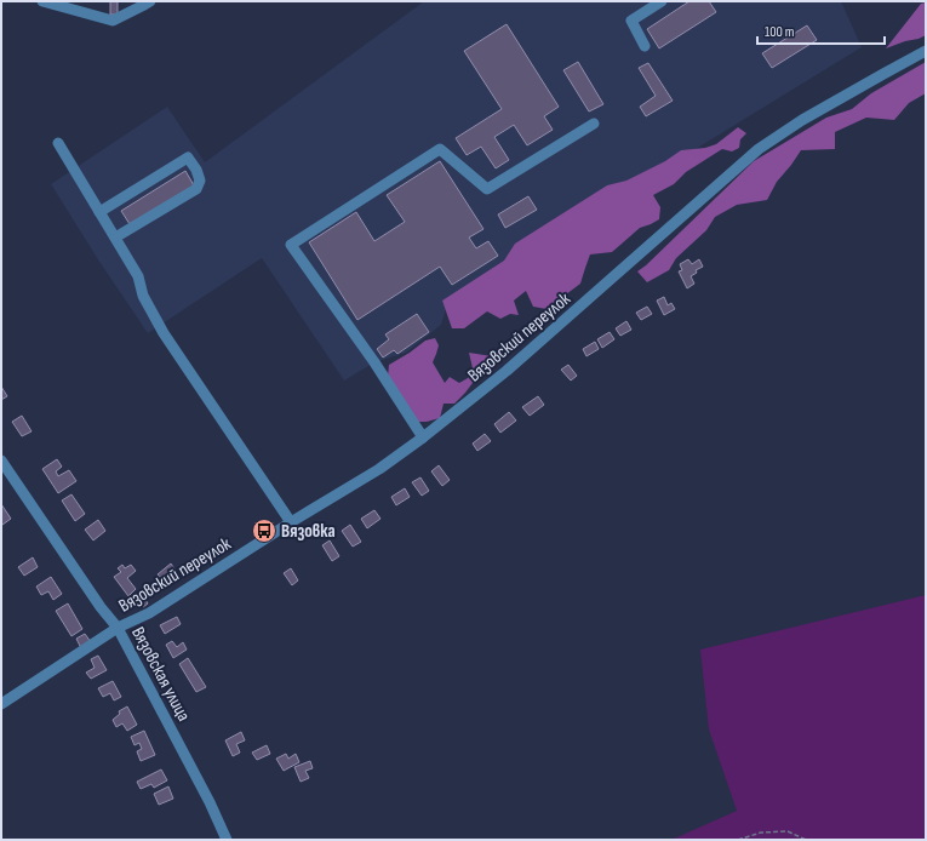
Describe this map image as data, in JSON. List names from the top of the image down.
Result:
{
  "streets": {
    "street": ["Вязовский переулок", "Вязовская улица"]
  },
  "crossings": [
    ["Вязовский переулок", "Вязовская улица"]
  ],
  "places": {
    "bus stop": ["Вязовка"]
  },
  "scale_bar": "100 m"
}
